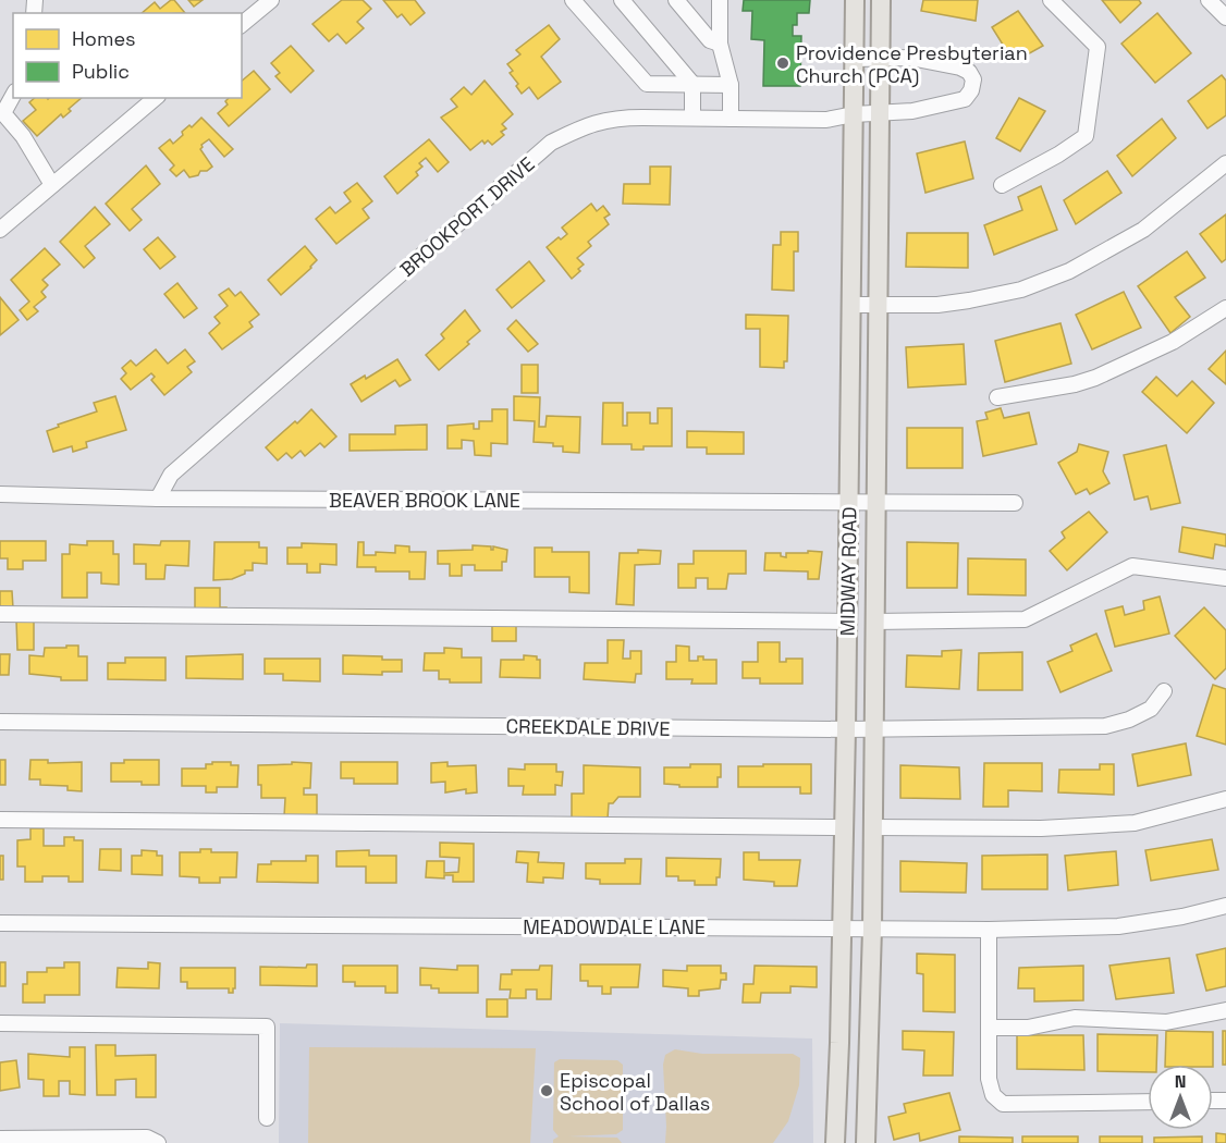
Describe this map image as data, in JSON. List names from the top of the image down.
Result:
{
  "streets": {
    "main road": ["MIDWAY ROAD"],
    "street": [
      "BROOKPORT DRIVE",
      "BEAVER BROOK LANE",
      "CREEKDALE DRIVE",
      "MEADOWDALE LANE"
    ]
  },
  "crossings": [
    ["BROOKPORT DRIVE", "BEAVER BROOK LANE"],
    ["BROOKPORT DRIVE", "MIDWAY ROAD"],
    ["BEAVER BROOK LANE", "MIDWAY ROAD"],
    ["MIDWAY ROAD", "CREEKDALE DRIVE"],
    ["MIDWAY ROAD", "MEADOWDALE LANE"]
  ],
  "places": ["Providence Presbyterian Church (PCA)", "Episcopal School of Dallas"],
  "legend": ["Homes", "Public"],
  "north": "top"
}
